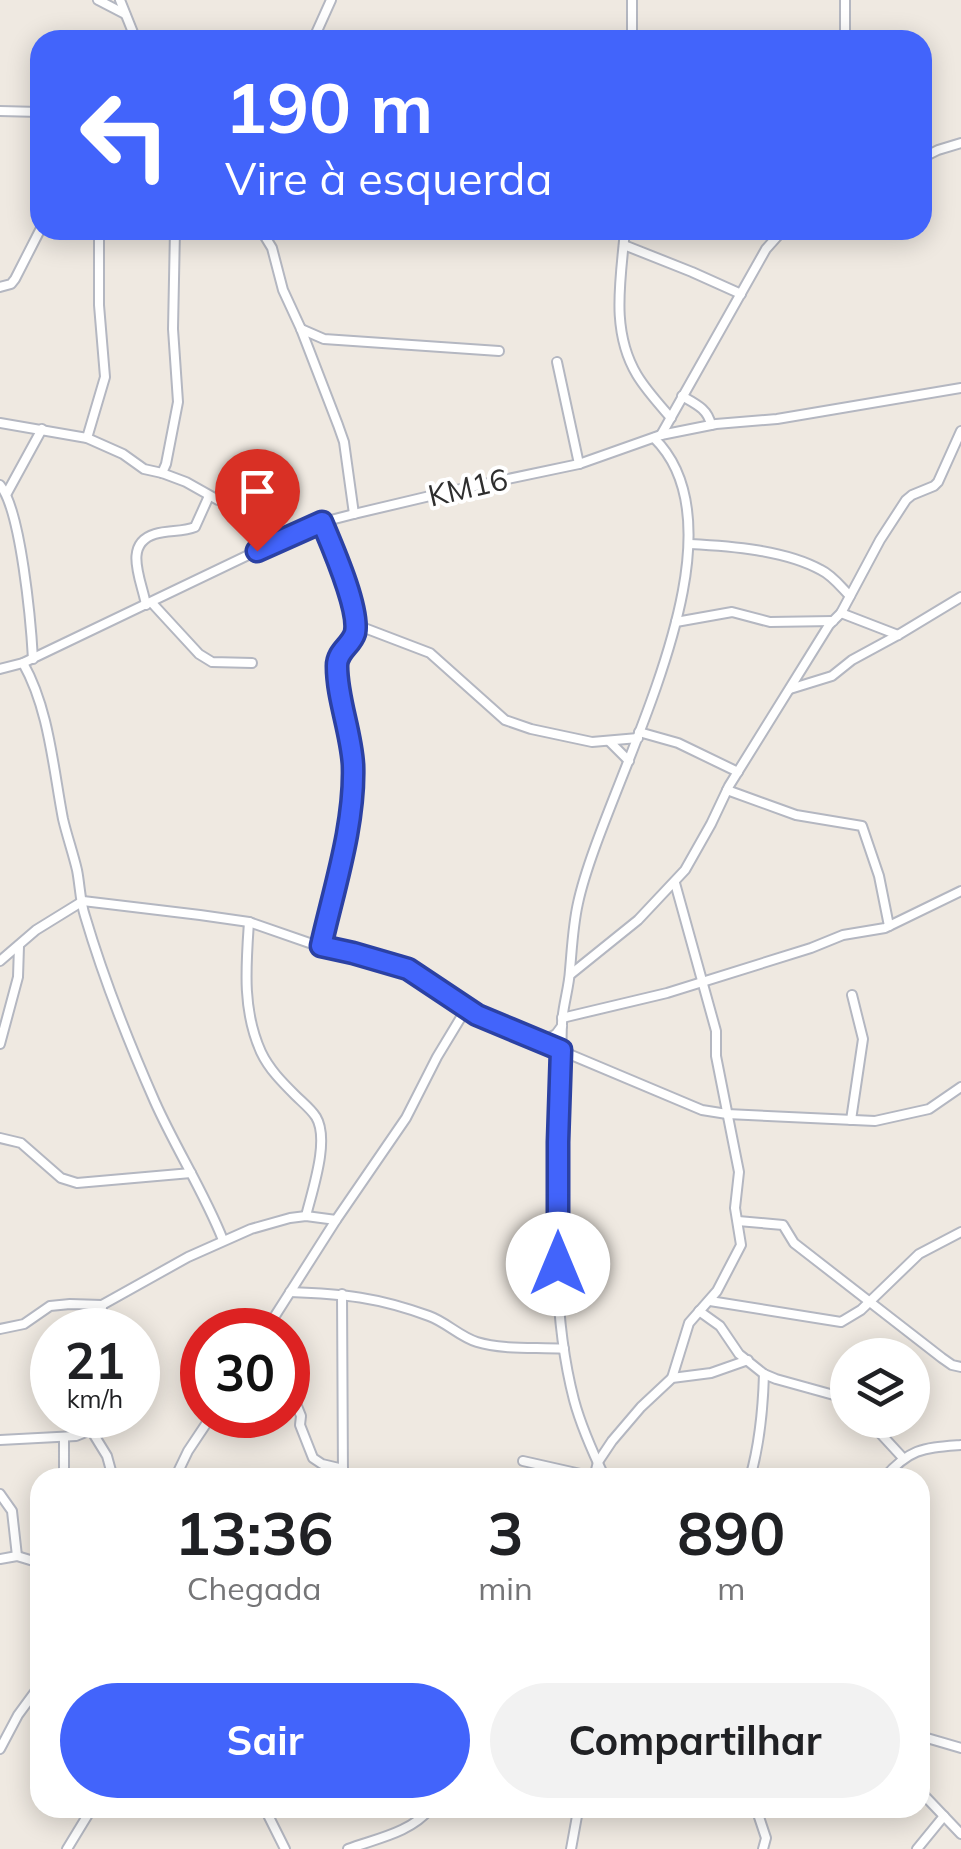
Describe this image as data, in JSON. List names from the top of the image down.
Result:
{
  "streets": {
    "street": ["KM16"]
  },
  "page": {
    "turn": ["190 m", "Vire à esquerda"],
    "speed": "21 km/h",
    "limit": "30",
    "eta": [
      "13:36",
      "Chegada",
      "3",
      "min",
      "890",
      "m"
    ],
    "buttons": ["Sair", "Compartilhar"]
  }
}
